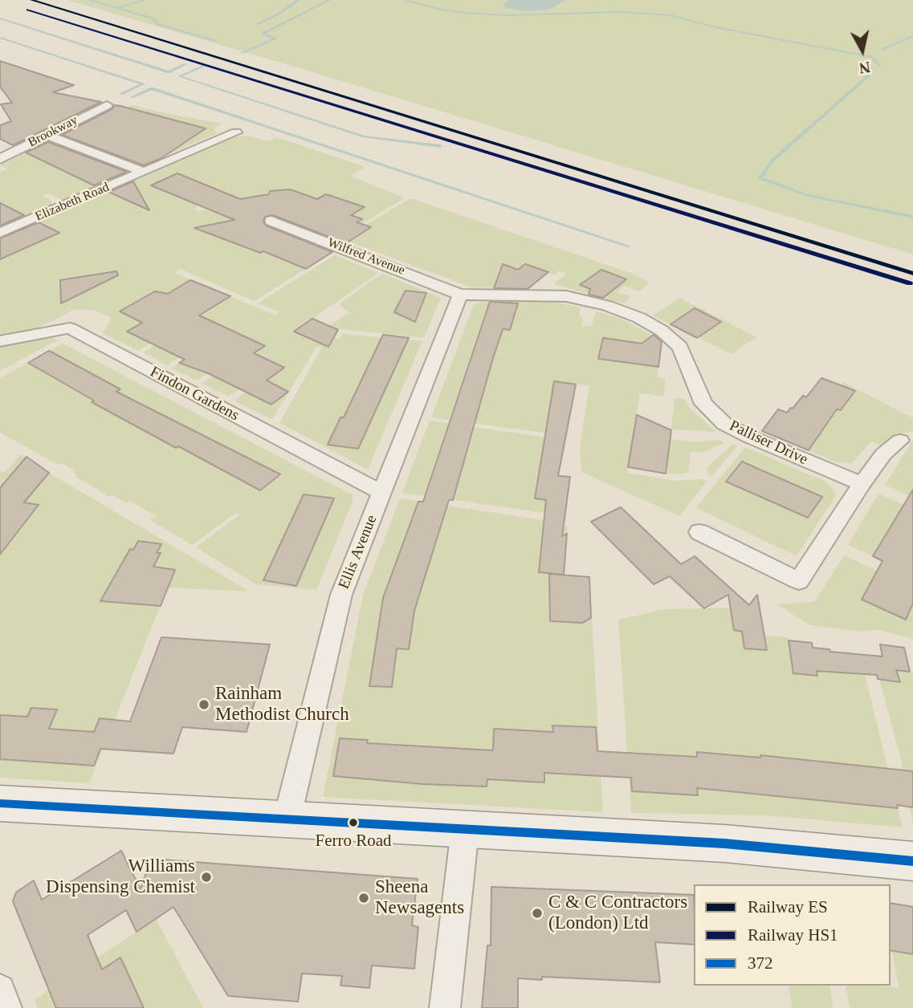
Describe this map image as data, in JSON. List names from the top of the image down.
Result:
{
  "streets": {
    "street": [
      "Brookway",
      "Elizabeth Road",
      "Wilfred Avenue",
      "Findon Gardens",
      "Palliser Drive",
      "Ellis Avenue"
    ]
  },
  "crossings": [
    ["Brookway", "Elizabeth Road"],
    ["Wilfred Avenue", "Palliser Drive"],
    ["Wilfred Avenue", "Ellis Avenue"],
    ["Findon Gardens", "Ellis Avenue"],
    ["Palliser Drive", "Ellis Avenue"]
  ],
  "places": [
    "Rainham Methodist Church",
    "Ferro Road",
    "Williams Dispensing Chemist",
    "Sheena Newsagents",
    "C & C Contractors (London) Ltd"
  ],
  "lines": ["rail line ES", "rail line HS1", "transit line 372"],
  "legend": ["Railway ES", "Railway HS1", "372"],
  "north": "bottom"
}
